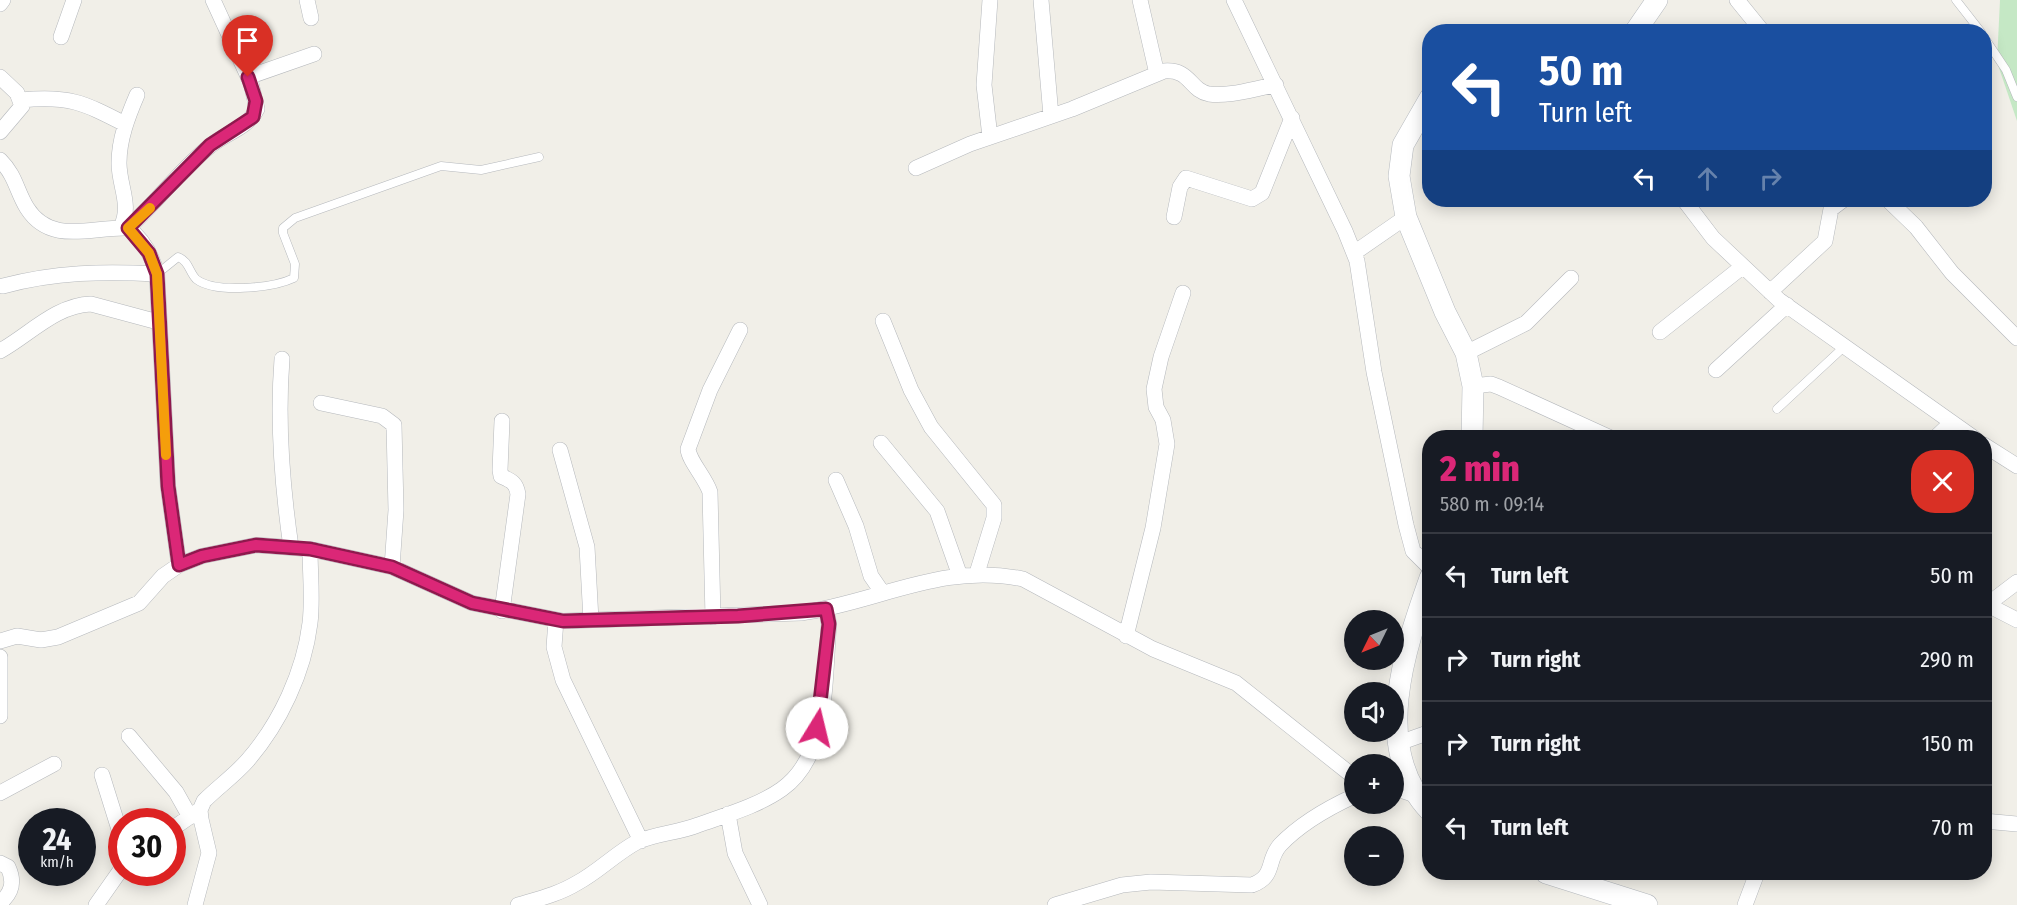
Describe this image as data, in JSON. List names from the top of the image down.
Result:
{
  "north": "bottom left",
  "page": {
    "turn": ["50 m", "Turn left"],
    "heading": ["2 min", "580 m · 09:14"],
    "list": [
      {
        "name": "Turn left",
        "value": "50 m"
      },
      {
        "name": "Turn right",
        "value": "290 m"
      },
      {
        "name": "Turn right",
        "value": "150 m"
      },
      {
        "name": "Turn left",
        "value": "70 m"
      }
    ],
    "map_buttons": ["+", "−"],
    "speed": "24 km/h",
    "limit": "30"
  }
}
